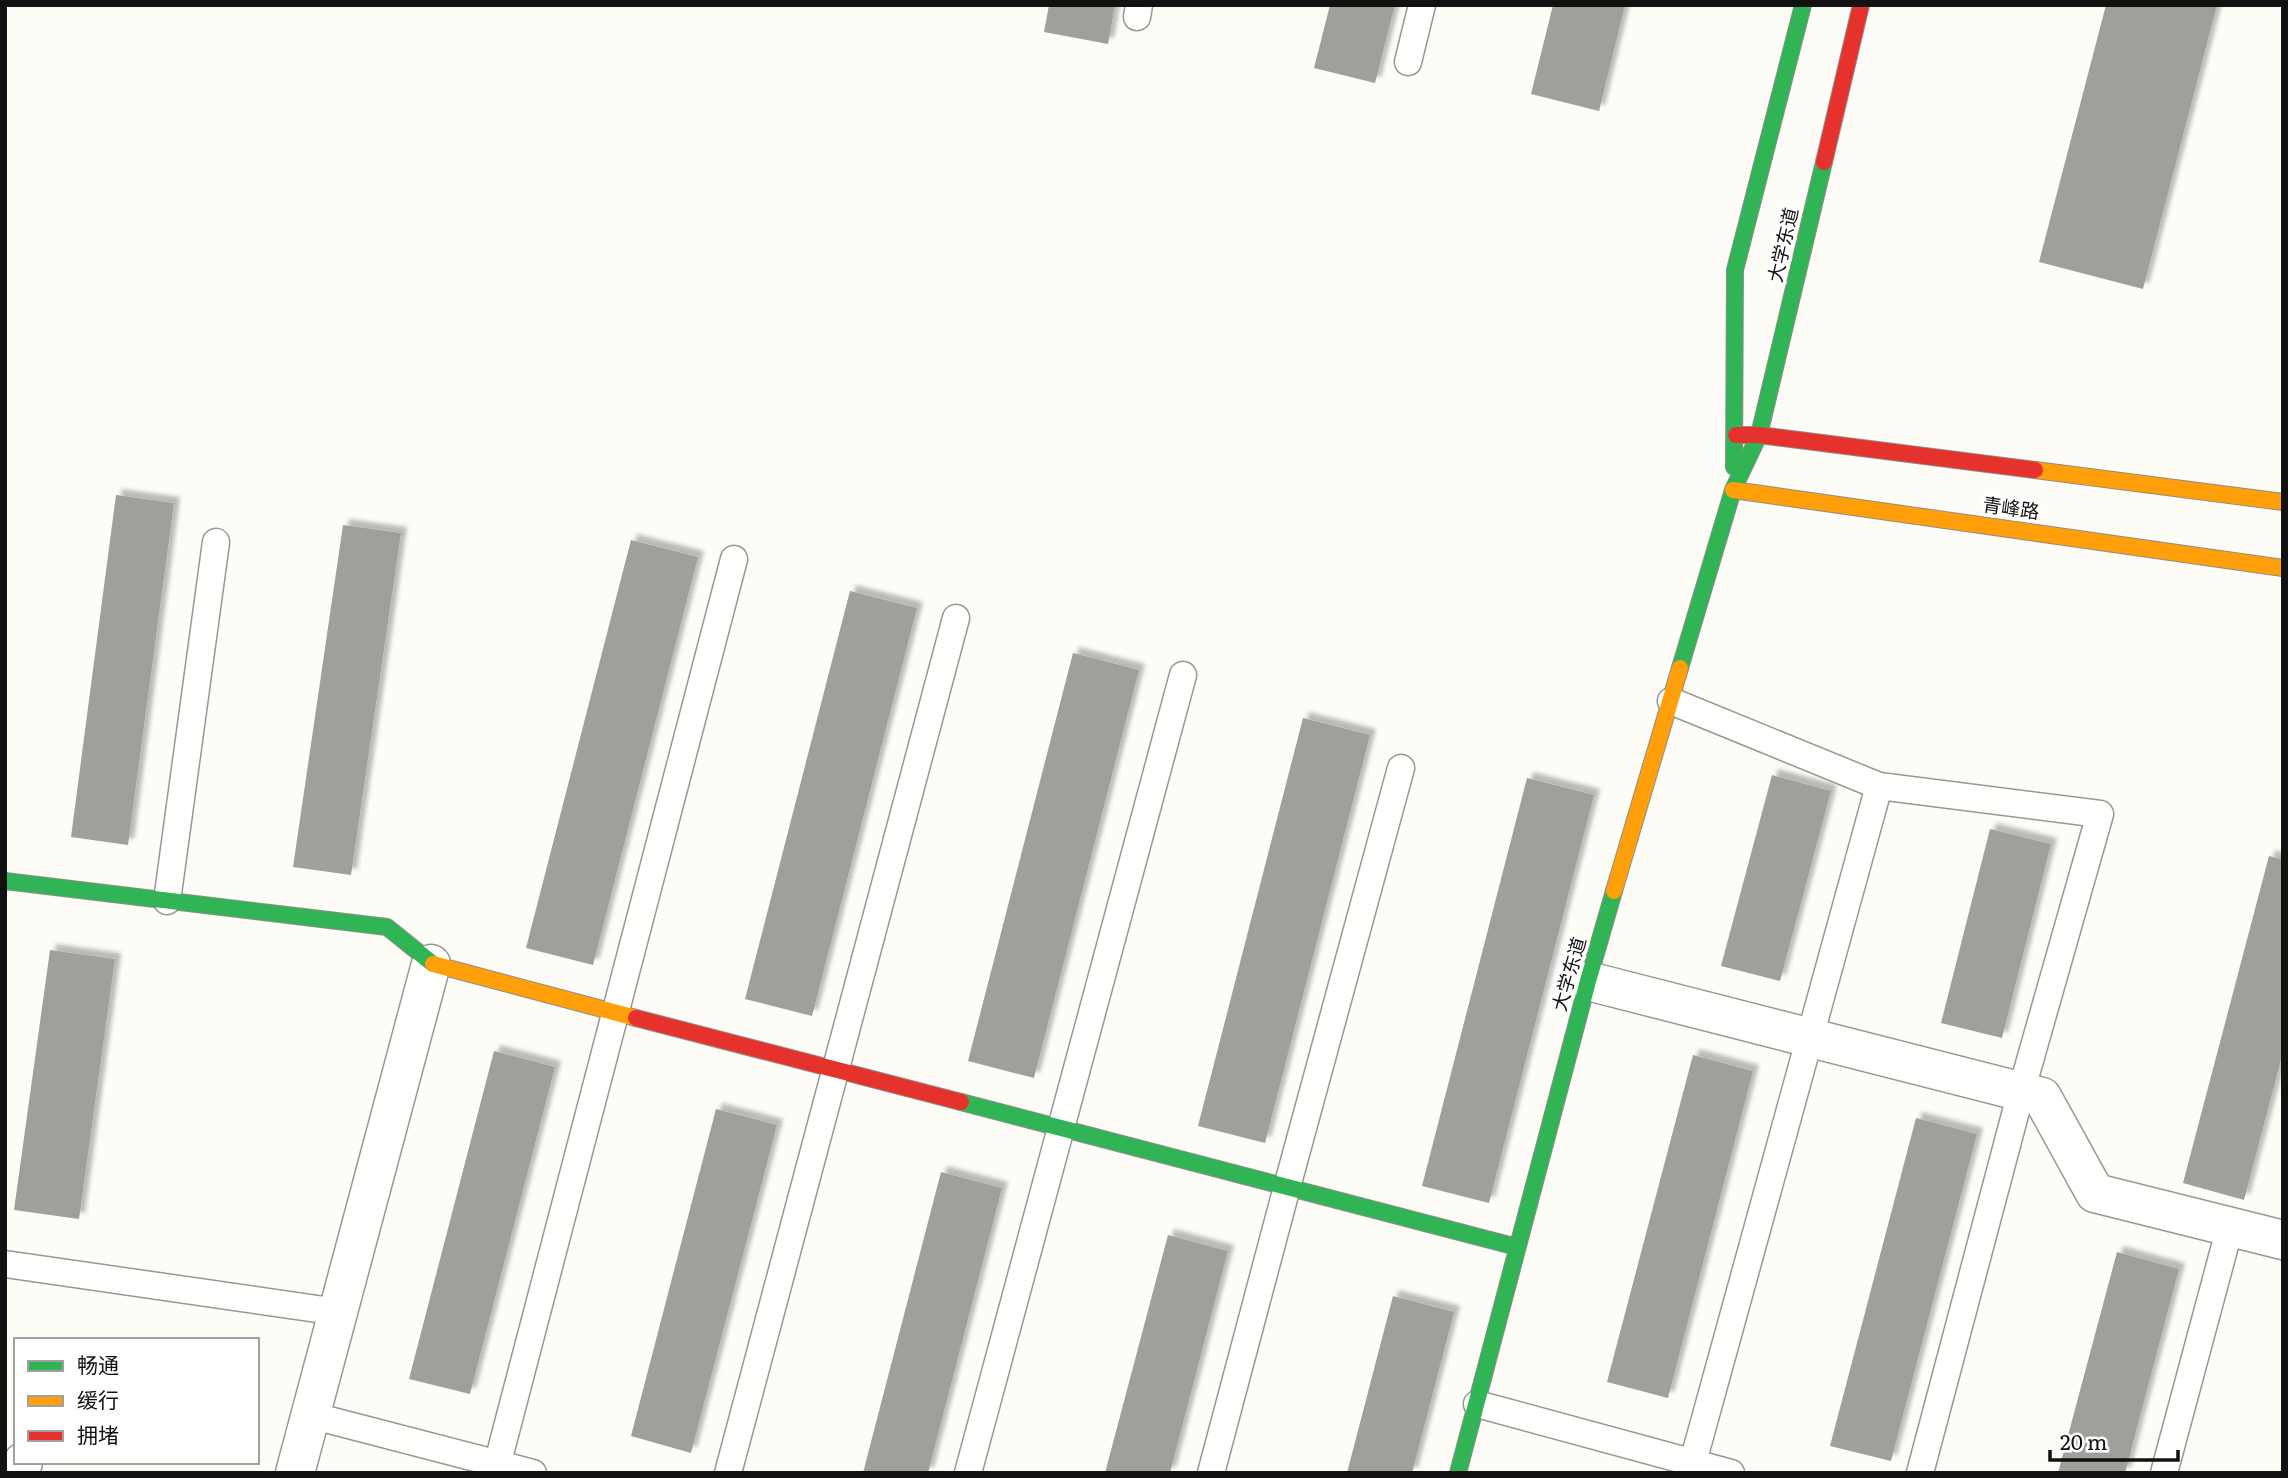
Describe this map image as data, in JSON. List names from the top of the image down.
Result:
{
  "streets": {
    "street": ["大学东道", "青峰路"]
  },
  "crossings": [
    ["大学东道", "青峰路"]
  ],
  "legend": ["畅通", "缓行", "拥堵"],
  "scale_bar": "20 m"
}
